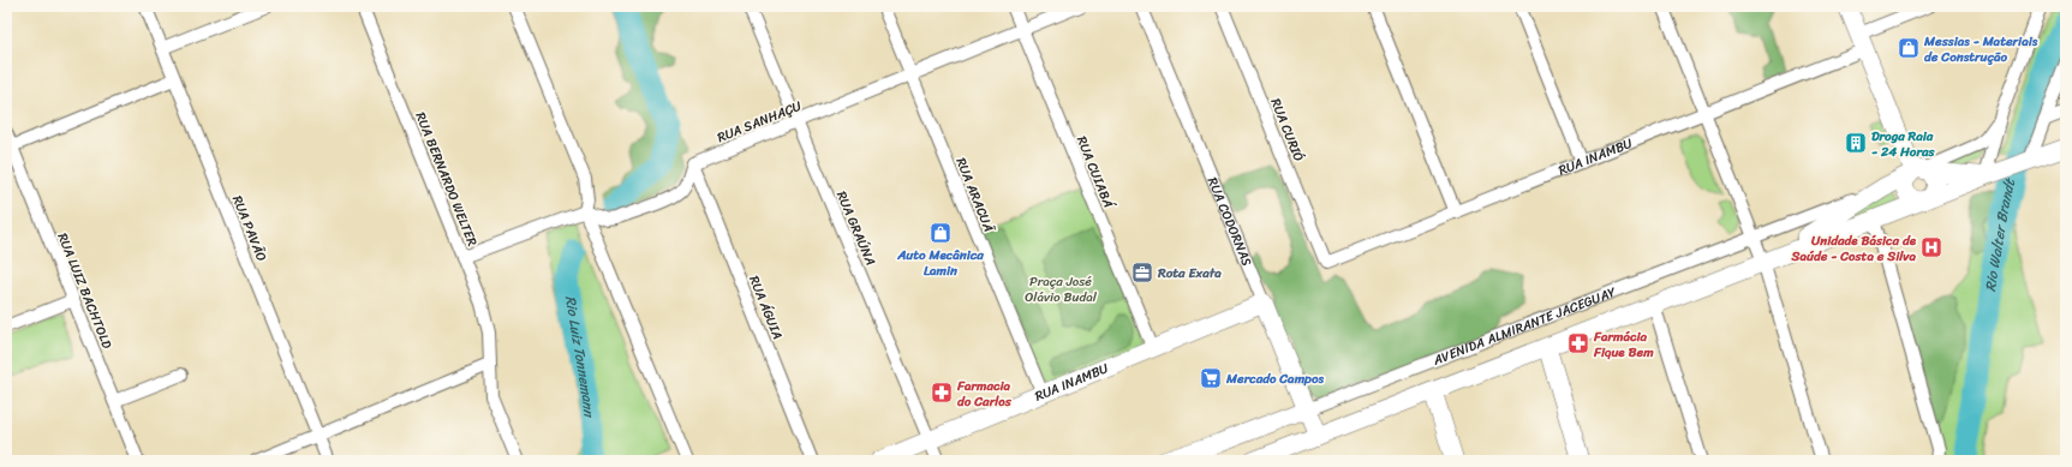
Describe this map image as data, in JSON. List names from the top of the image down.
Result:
{
  "streets": {
    "main road": ["RUA INAMBU", "RUA CODORNAS", "AVENIDA ALMIRANTE JACEGUAY"],
    "street": [
      "RUA SANHAÇU",
      "RUA CURIÓ",
      "RUA CUIABÁ",
      "RUA BERNARDO WELTER",
      "RUA ARACUÃ",
      "RUA PAVÃO",
      "RUA GRAÚNA",
      "RUA LUIZ BACHTOLD",
      "RUA ÁGUIA"
    ]
  },
  "crossings": [
    ["RUA SANHAÇU", "RUA CUIABÁ"],
    ["RUA SANHAÇU", "RUA ARACUÃ"],
    ["RUA SANHAÇU", "RUA GRAÚNA"],
    ["RUA SANHAÇU", "RUA ÁGUIA"],
    ["RUA CURIÓ", "RUA INAMBU"],
    ["RUA INAMBU", "RUA CUIABÁ"],
    ["RUA INAMBU", "RUA ARACUÃ"],
    ["RUA INAMBU", "RUA CODORNAS"],
    ["RUA INAMBU", "RUA GRAÚNA"],
    ["RUA CODORNAS", "AVENIDA ALMIRANTE JACEGUAY"]
  ],
  "water": ["Rio Walter Brandt", "Rio Luiz Tonnemann"],
  "parks": ["Praça José Olávio Budal"],
  "places": {
    "shop": ["Messias - Materiais de Construção", "Auto Mecânica Lamin"],
    "building": ["Droga Raia - 24 Horas"],
    "hospital": ["Unidade Básica de Saúde - Costa e Silva"],
    "office": ["Rota Exata"],
    "pharmacy": ["Farmácia Fique Bem", "Farmacia do Carlos"],
    "supermarket": ["Mercado Campos"]
  }
}
